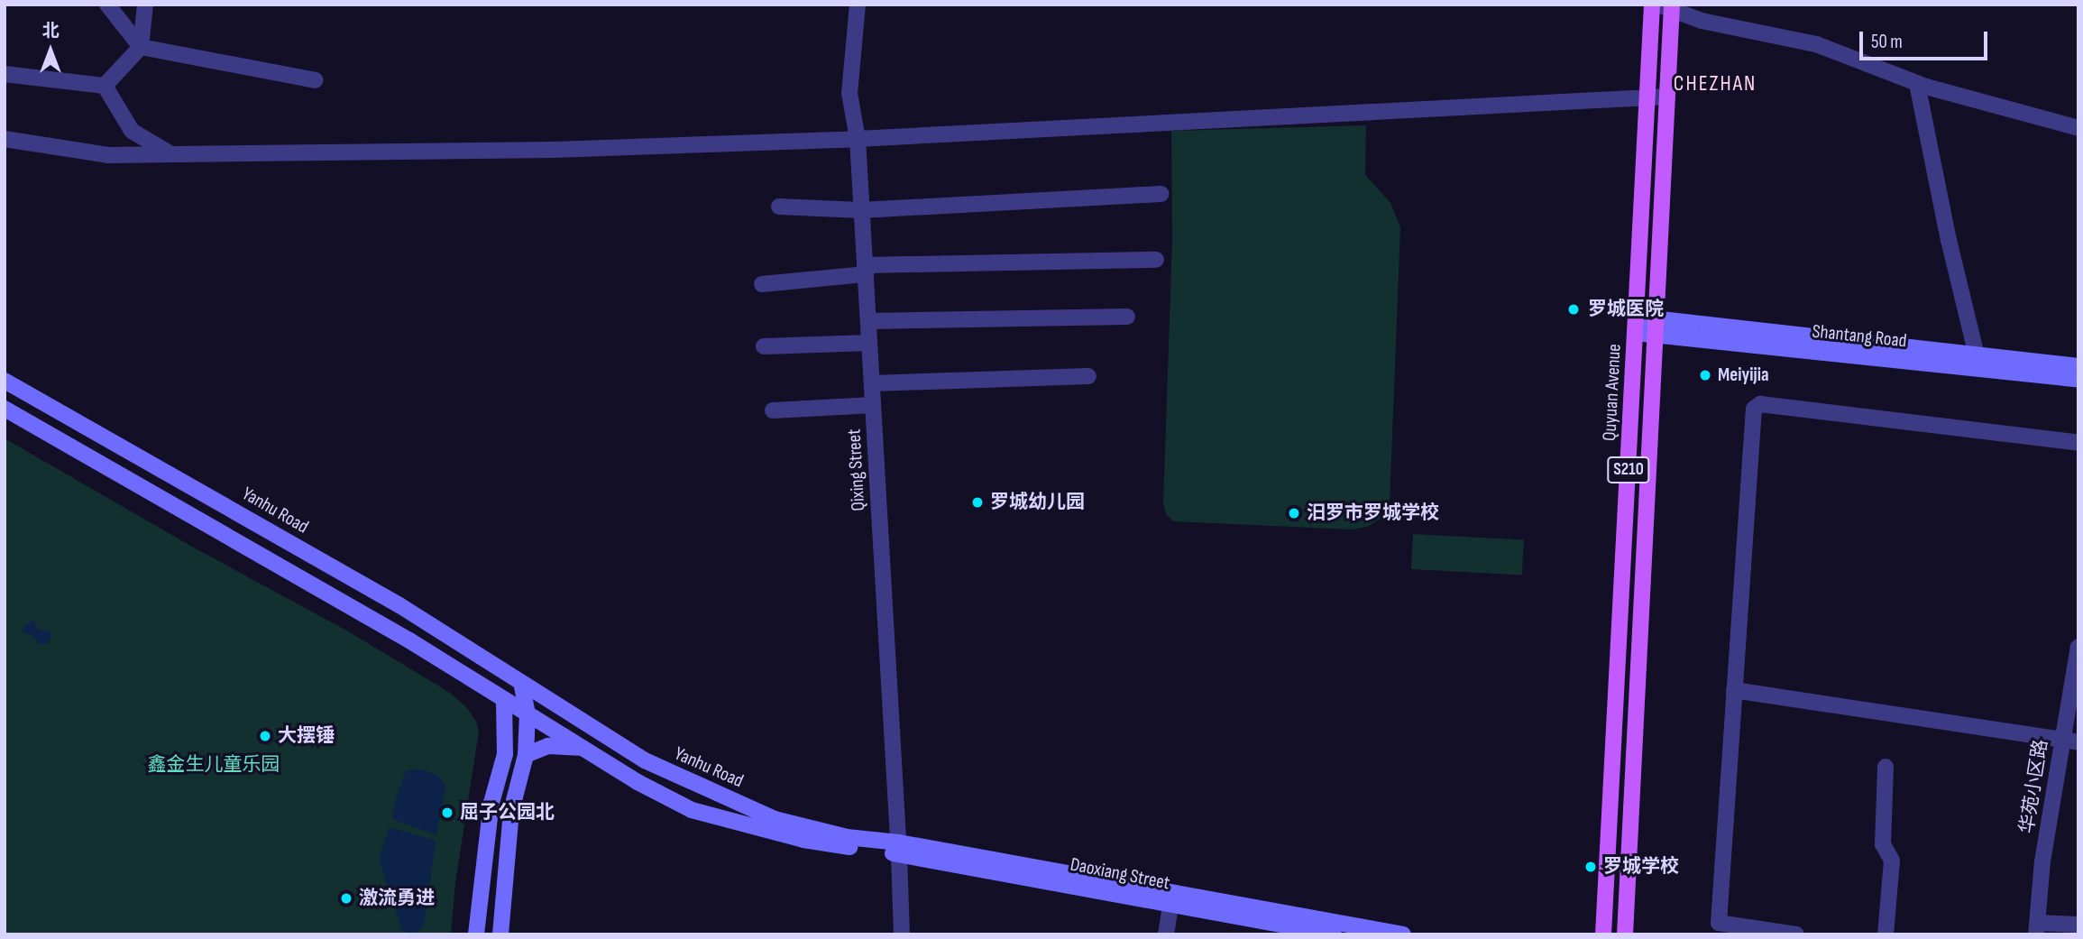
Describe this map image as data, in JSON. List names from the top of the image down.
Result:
{
  "streets": {
    "main road": [
      "Shantang Road",
      "Quyuan Avenue",
      "S210",
      "Yanhu Road",
      "Daoxiang Street"
    ],
    "street": ["Qixing Street", "华苑小区路"]
  },
  "crossings": [
    ["Shantang Road", "Quyuan Avenue"],
    ["Shantang Road", "S210"],
    ["Qixing Street", "Yanhu Road"],
    ["Qixing Street", "Daoxiang Street"],
    ["Yanhu Road", "Daoxiang Street"]
  ],
  "districts": ["CHEZHAN"],
  "parks": ["鑫金生儿童乐园"],
  "places": [
    "罗城医院",
    "Meiyijia",
    "罗城幼儿园",
    "汨罗市罗城学校",
    "大摆锤",
    "屈子公园北",
    "罗城学校",
    "激流勇进"
  ],
  "scale_bar": "50 m",
  "north": "top"
}
